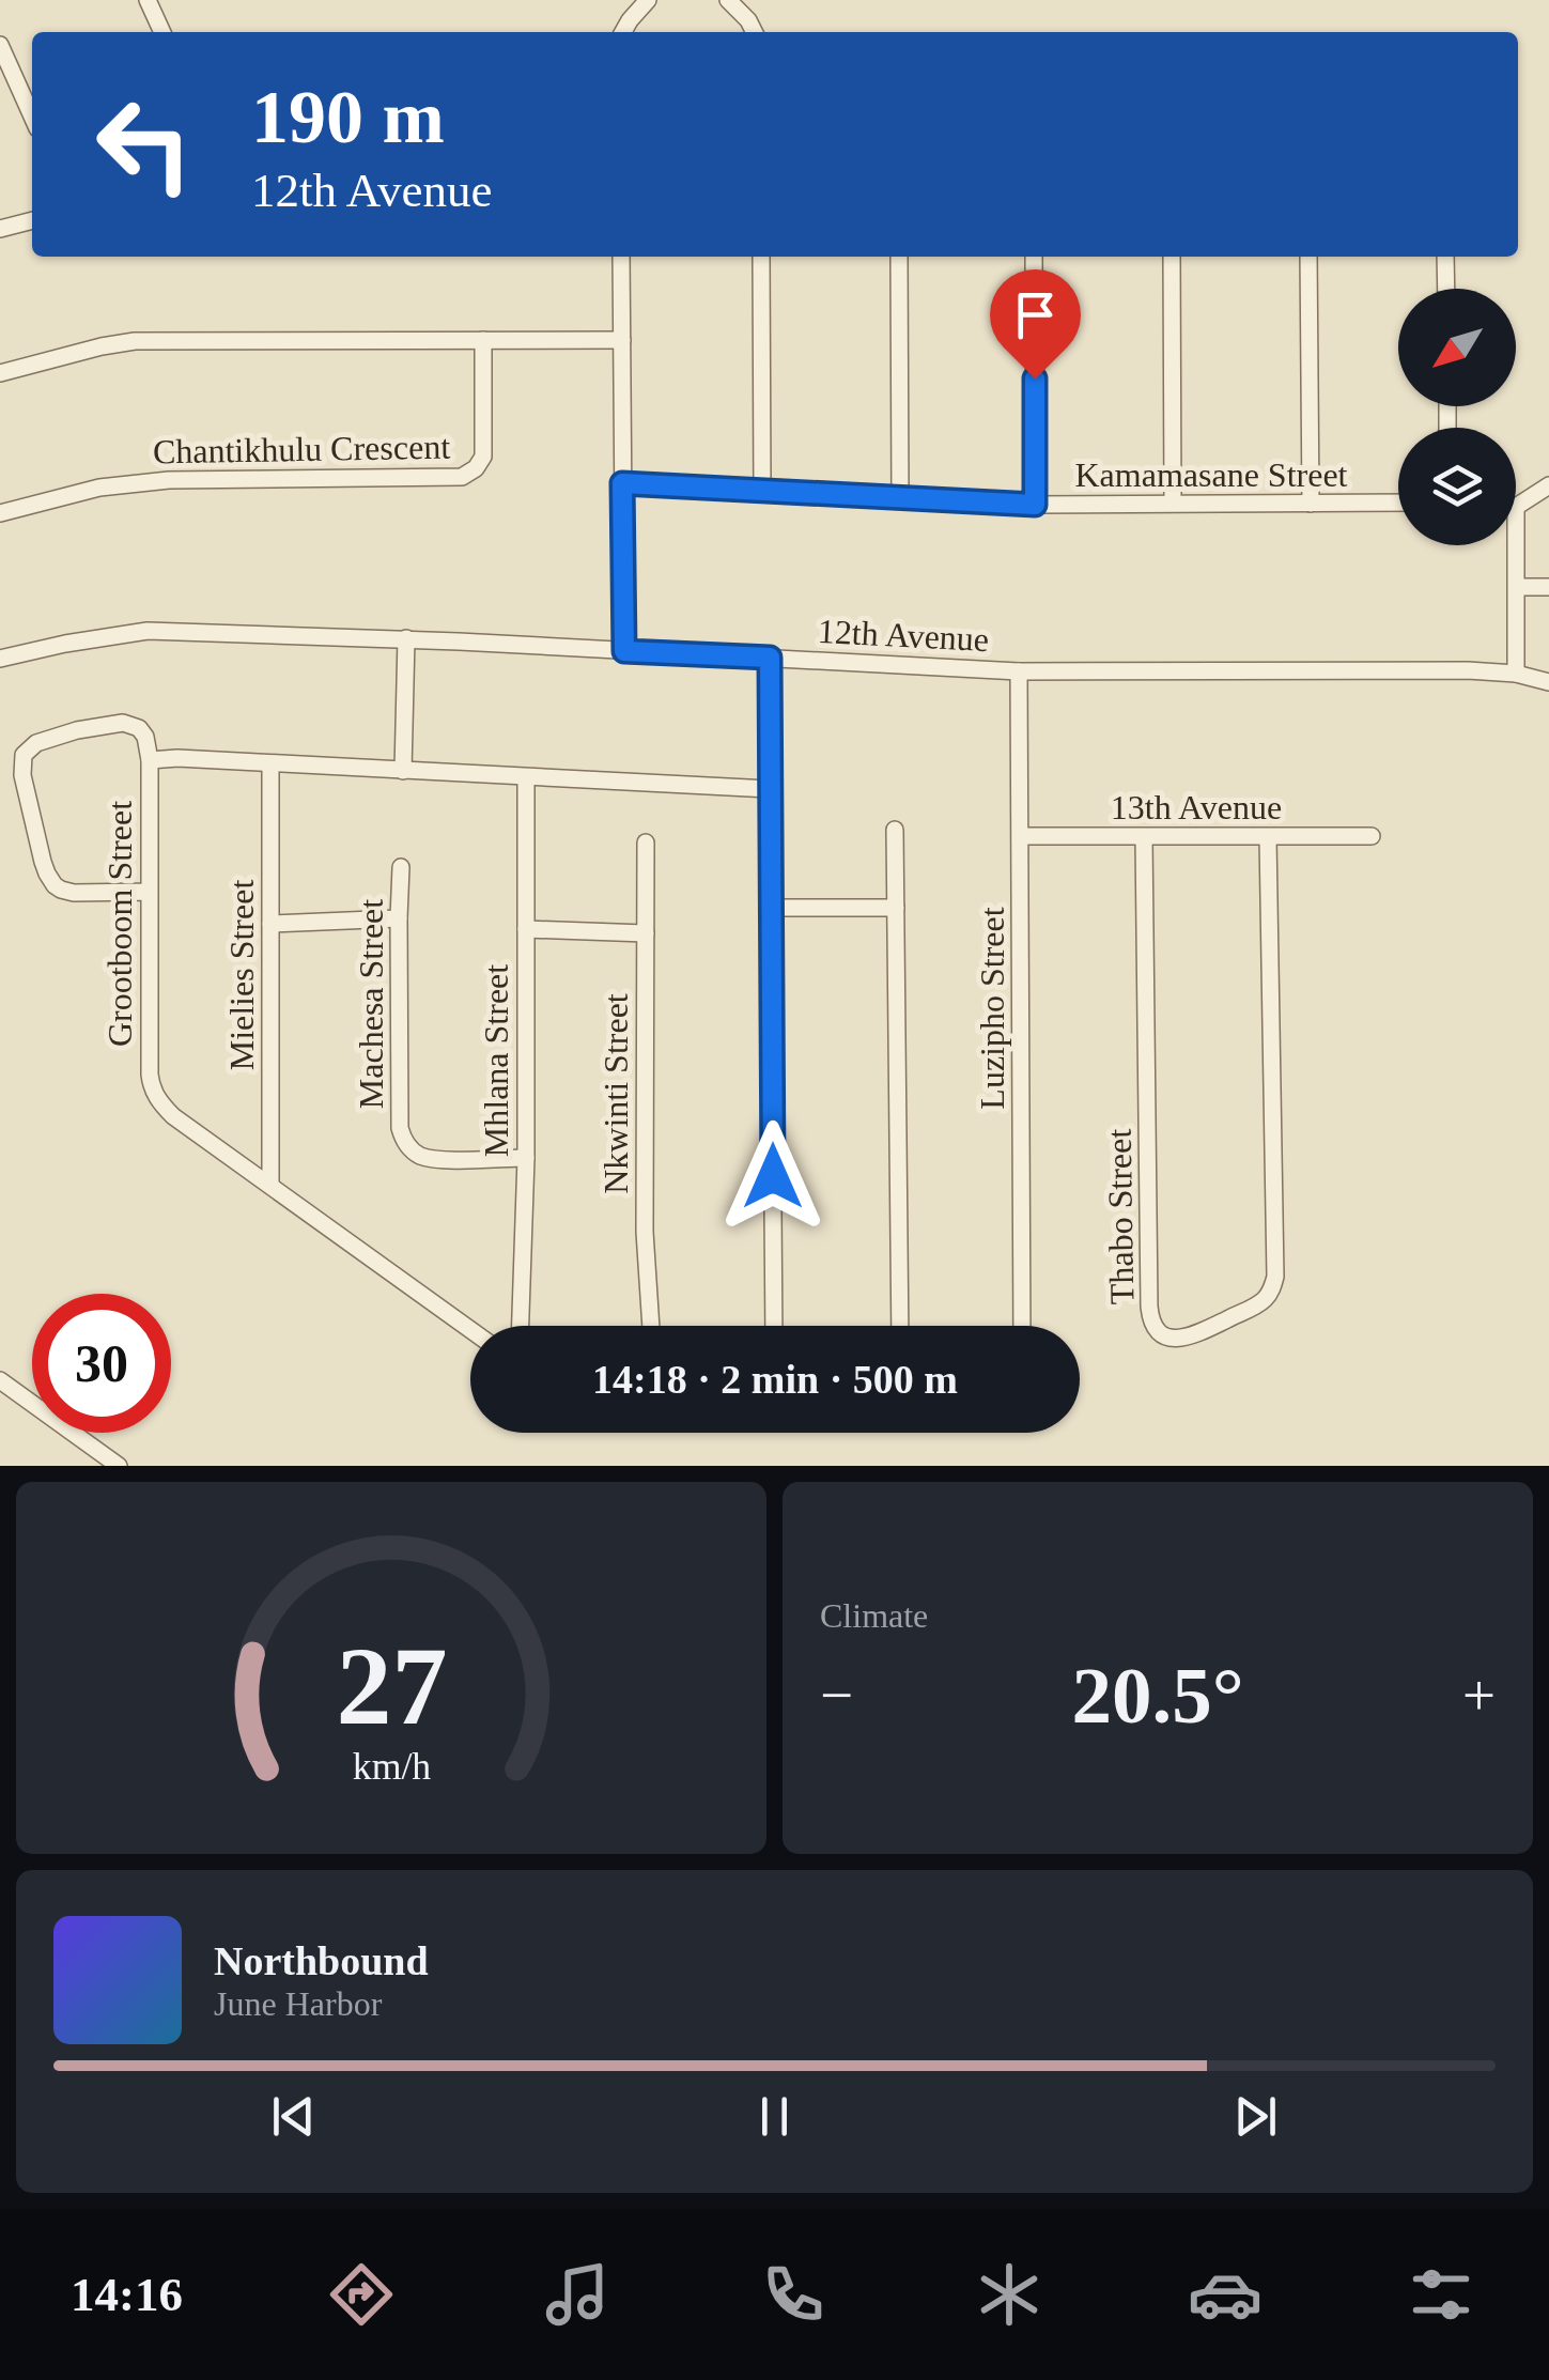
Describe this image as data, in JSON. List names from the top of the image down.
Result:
{
  "streets": {
    "street": [
      "Chantikhulu Crescent",
      "Kamamasane Street",
      "12th Avenue",
      "13th Avenue",
      "Grootboom Street",
      "Mielies Street",
      "Machesa Street",
      "Luzipho Street",
      "Mhlana Street",
      "Nkwinti Street",
      "Thabo Street"
    ]
  },
  "crossings": [
    ["12th Avenue", "Luzipho Street"],
    ["13th Avenue", "Luzipho Street"],
    ["13th Avenue", "Thabo Street"],
    ["Grootboom Street", "Mielies Street"],
    ["Grootboom Street", "Mhlana Street"],
    ["Machesa Street", "Mhlana Street"]
  ],
  "north": "bottom left",
  "page": {
    "turn": ["190 m", "12th Avenue"],
    "limit": "30",
    "trip": "14:18 · 2 min · 500 m",
    "tile": "Climate",
    "heat": ["−", "20.5°", "+"],
    "song": ["Northbound", "June Harbor"],
    "tabs": "14:16",
    "gauge": ["27", "km/h"]
  }
}
